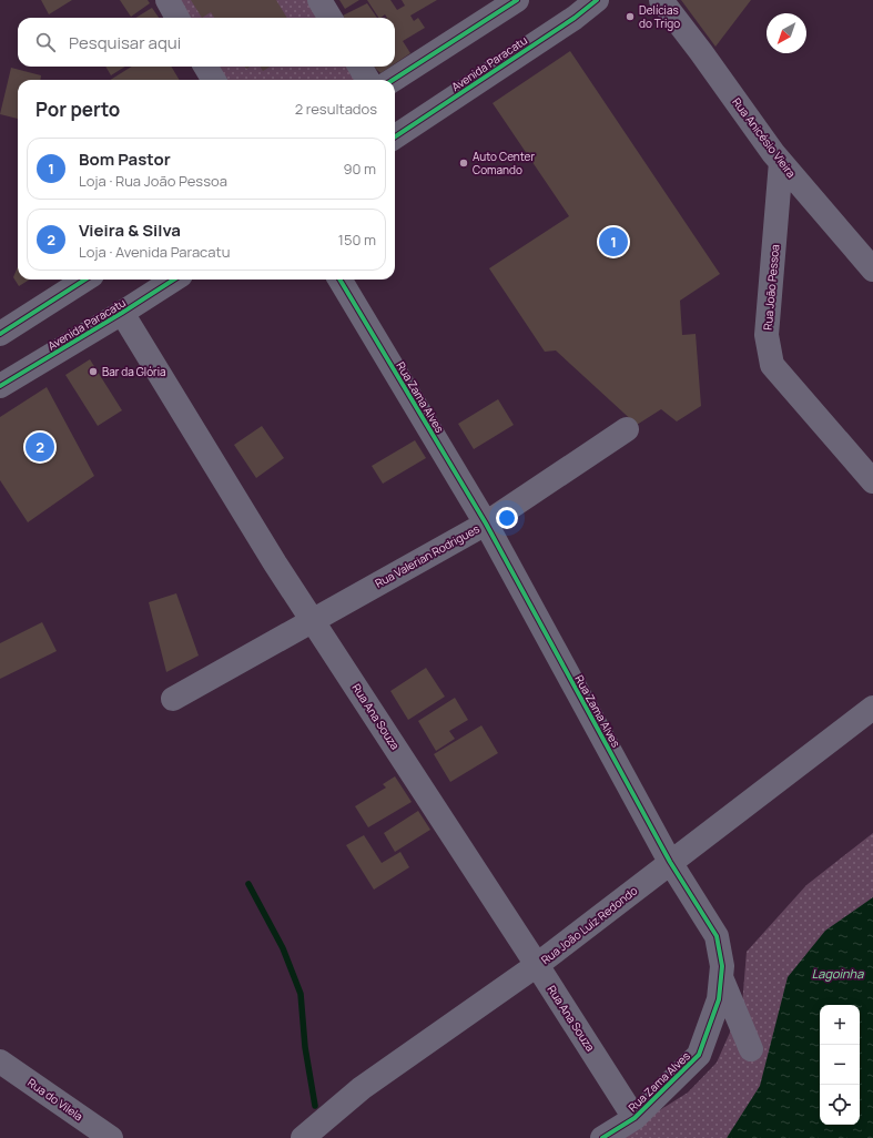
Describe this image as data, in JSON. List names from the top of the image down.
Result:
{
  "streets": {
    "street": [
      "Avenida Paracatu",
      "Rua Anicésio Vieira",
      "Rua João Pessoa",
      "Rua Zama Alves",
      "Rua Valerian Rodrigues",
      "Rua Ana Souza",
      "Rua João Luiz Redondo",
      "Rua do Vilela"
    ]
  },
  "crossings": [
    ["Avenida Paracatu", "Rua Ana Souza"],
    ["Rua Anicésio Vieira", "Rua João Pessoa"],
    ["Rua Zama Alves", "Rua Valerian Rodrigues"],
    ["Rua Zama Alves", "Rua Ana Souza"],
    ["Rua Zama Alves", "Rua João Luiz Redondo"],
    ["Rua Valerian Rodrigues", "Rua Ana Souza"],
    ["Rua Ana Souza", "Rua João Luiz Redondo"]
  ],
  "water": ["Lagoinha"],
  "places": ["Delícias do Trigo", "Auto Center Comando", "Bar da Glória"],
  "north": "bottom left",
  "page": {
    "search": "Pesquisar aqui",
    "heading": ["Por perto", "2 resultados"],
    "list": [
      {
        "mark": "1",
        "name": "Bom Pastor",
        "note": "Loja · Rua João Pessoa",
        "value": "90 m"
      },
      {
        "mark": "2",
        "name": "Vieira & Silva",
        "note": "Loja · Avenida Paracatu",
        "value": "150 m"
      }
    ],
    "pins": ["1", "2"],
    "map_buttons": ["+", "−"]
  }
}
